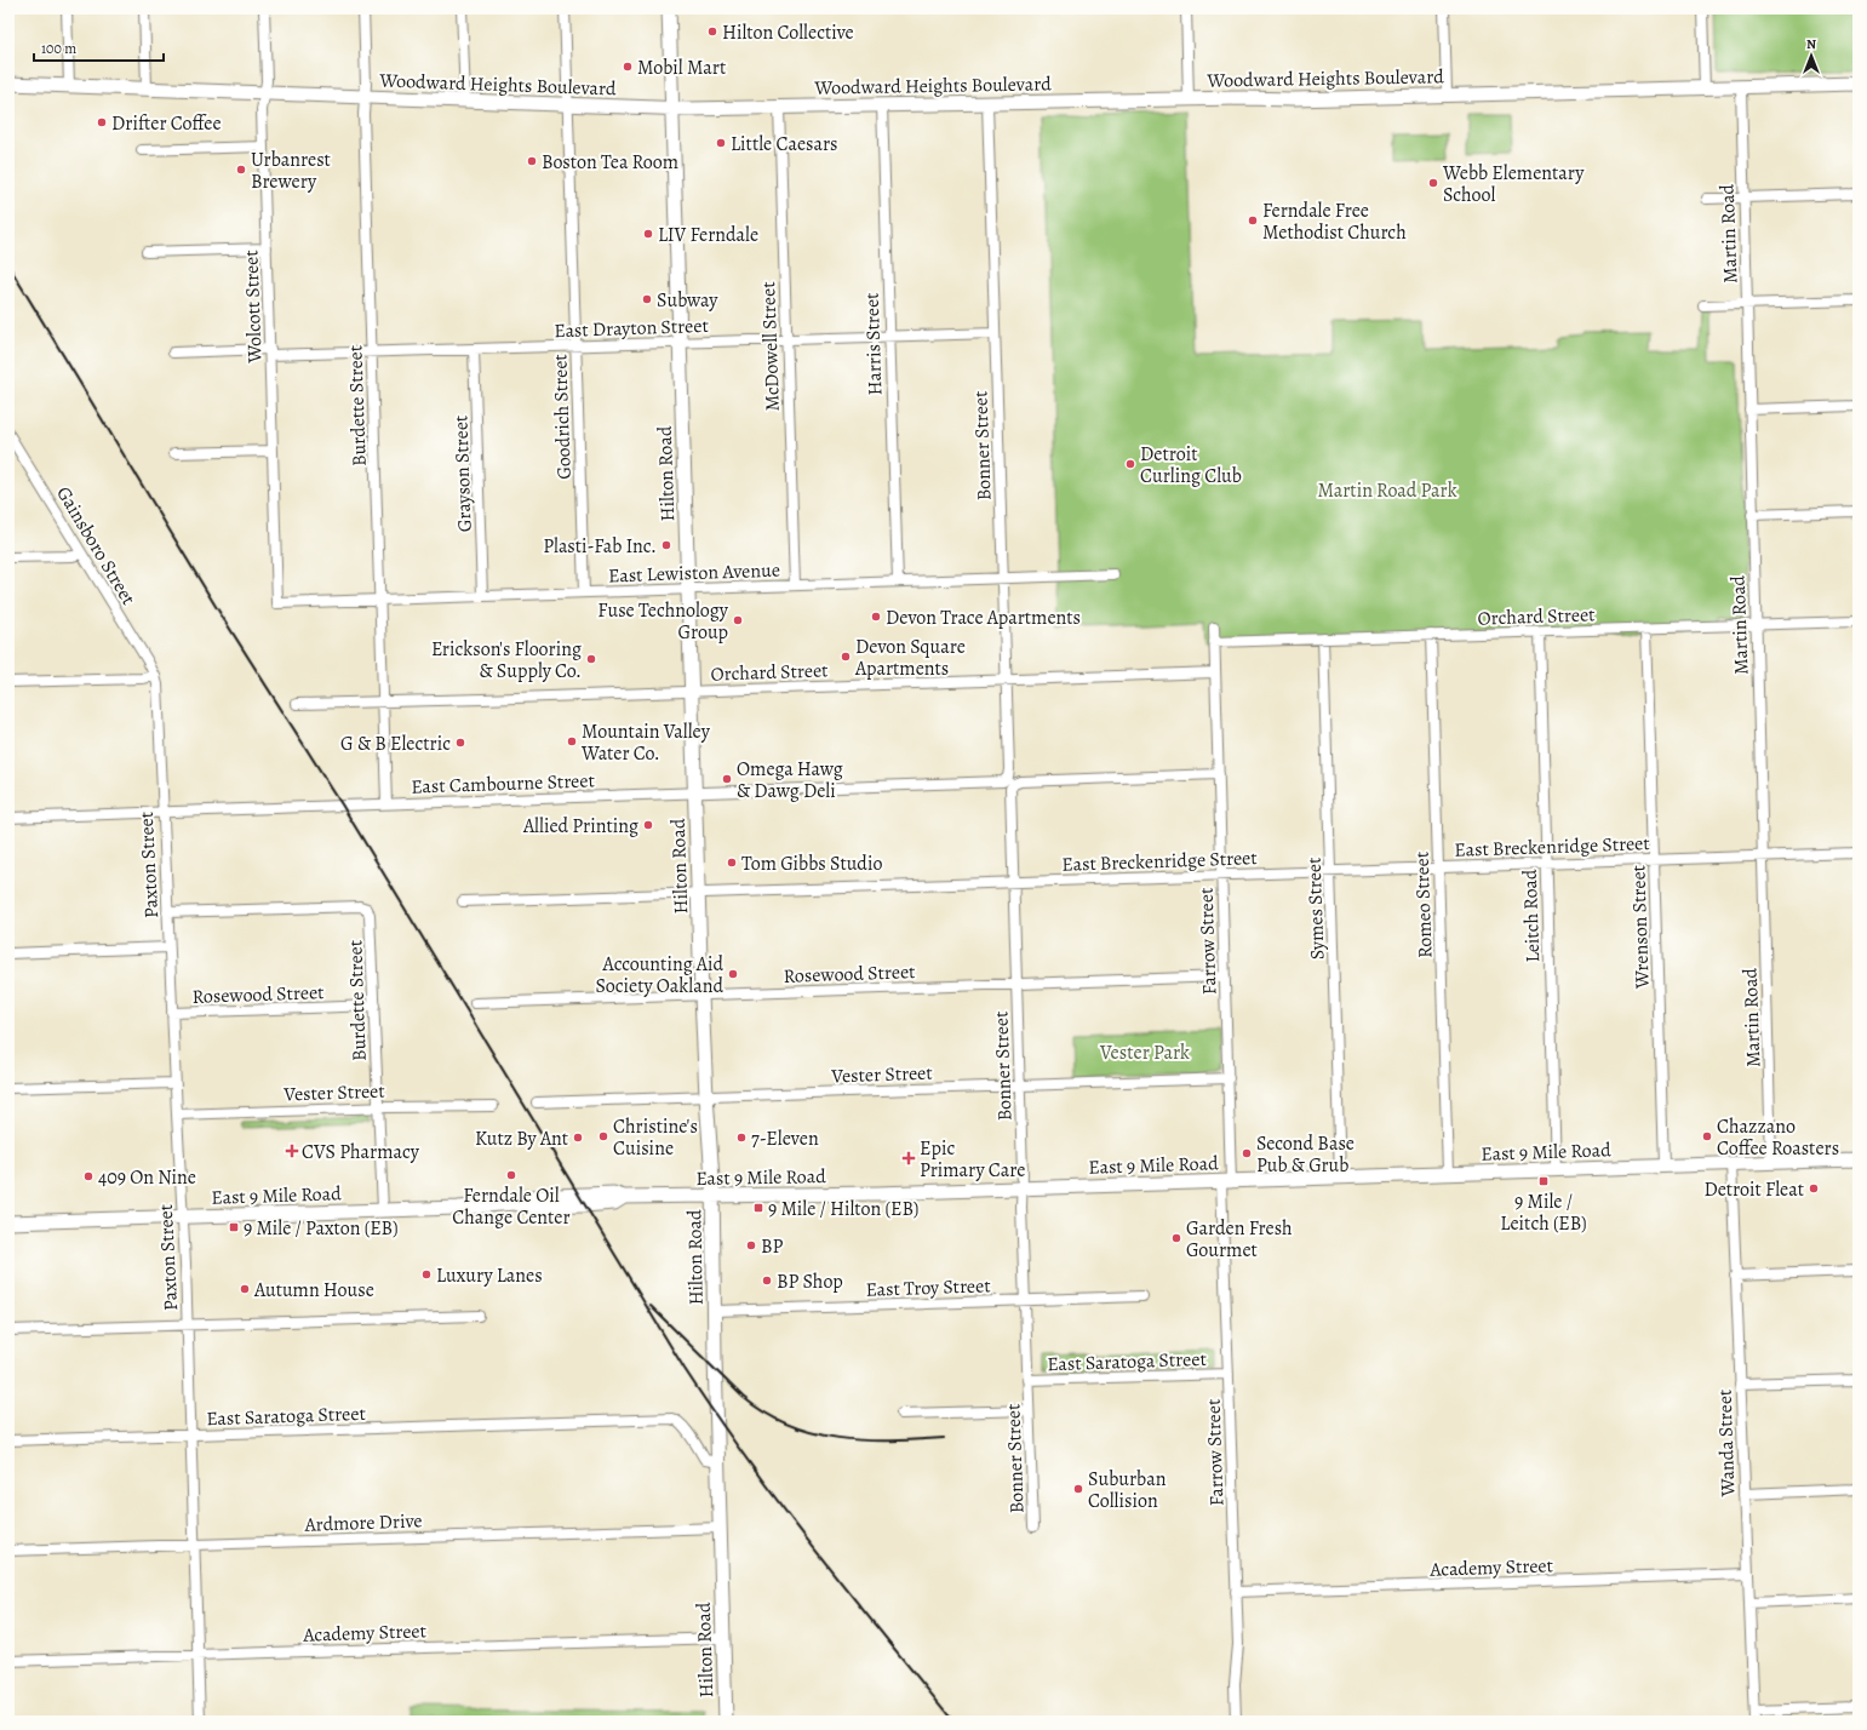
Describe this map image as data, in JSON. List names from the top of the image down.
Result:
{
  "streets": {
    "street": [
      "Woodward Heights Boulevard",
      "Martin Road",
      "Wolcott Street",
      "East Drayton Street",
      "Harris Street",
      "McDowell Street",
      "Burdette Street",
      "Goodrich Street",
      "Bonner Street",
      "Grayson Street",
      "Hilton Road",
      "Gainsboro Street",
      "East Lewiston Avenue",
      "Orchard Street",
      "East Cambourne Street",
      "East Breckenridge Street",
      "Paxton Street",
      "Romeo Street",
      "Symes Street",
      "Leitch Road",
      "Wrenson Street",
      "Farrow Street",
      "Rosewood Street",
      "Vester Street",
      "East 9 Mile Road",
      "East Troy Street",
      "East Saratoga Street",
      "Wanda Street",
      "Ardmore Drive",
      "Academy Street"
    ]
  },
  "crossings": [
    ["Woodward Heights Boulevard", "Martin Road"],
    ["Woodward Heights Boulevard", "Wolcott Street"],
    ["Woodward Heights Boulevard", "Harris Street"],
    ["Woodward Heights Boulevard", "McDowell Street"],
    ["Woodward Heights Boulevard", "Burdette Street"],
    ["Woodward Heights Boulevard", "Goodrich Street"],
    ["Woodward Heights Boulevard", "Bonner Street"],
    ["Woodward Heights Boulevard", "Hilton Road"],
    ["Martin Road", "Orchard Street"],
    ["Martin Road", "East Breckenridge Street"],
    ["Martin Road", "East 9 Mile Road"],
    ["Wolcott Street", "East Drayton Street"],
    ["Wolcott Street", "East Lewiston Avenue"],
    ["East Drayton Street", "Harris Street"],
    ["East Drayton Street", "McDowell Street"],
    ["East Drayton Street", "Burdette Street"],
    ["East Drayton Street", "Goodrich Street"],
    ["East Drayton Street", "Bonner Street"],
    ["East Drayton Street", "Grayson Street"],
    ["East Drayton Street", "Hilton Road"],
    ["Harris Street", "East Lewiston Avenue"],
    ["McDowell Street", "East Lewiston Avenue"],
    ["Burdette Street", "East Lewiston Avenue"],
    ["Burdette Street", "Orchard Street"],
    ["Burdette Street", "East Cambourne Street"],
    ["Burdette Street", "Paxton Street"],
    ["Burdette Street", "Rosewood Street"],
    ["Burdette Street", "Vester Street"],
    ["Burdette Street", "East 9 Mile Road"],
    ["Goodrich Street", "East Lewiston Avenue"],
    ["Bonner Street", "East Lewiston Avenue"],
    ["Bonner Street", "Orchard Street"],
    ["Bonner Street", "East Cambourne Street"],
    ["Bonner Street", "East Breckenridge Street"],
    ["Bonner Street", "Farrow Street"],
    ["Bonner Street", "Rosewood Street"],
    ["Bonner Street", "Vester Street"],
    ["Bonner Street", "East 9 Mile Road"],
    ["Bonner Street", "East Troy Street"],
    ["Bonner Street", "East Saratoga Street"],
    ["Grayson Street", "East Lewiston Avenue"],
    ["Hilton Road", "East Lewiston Avenue"],
    ["Hilton Road", "Orchard Street"],
    ["Hilton Road", "East Cambourne Street"],
    ["Hilton Road", "East Breckenridge Street"],
    ["Hilton Road", "Rosewood Street"],
    ["Hilton Road", "Vester Street"],
    ["Hilton Road", "East 9 Mile Road"],
    ["Hilton Road", "East Troy Street"],
    ["Hilton Road", "East Saratoga Street"],
    ["Hilton Road", "Ardmore Drive"],
    ["Hilton Road", "Academy Street"],
    ["Gainsboro Street", "Paxton Street"],
    ["Orchard Street", "Romeo Street"],
    ["Orchard Street", "Symes Street"],
    ["Orchard Street", "Leitch Road"],
    ["Orchard Street", "Wrenson Street"],
    ["Orchard Street", "Farrow Street"],
    ["East Cambourne Street", "Paxton Street"],
    ["East Breckenridge Street", "Romeo Street"],
    ["East Breckenridge Street", "Symes Street"],
    ["East Breckenridge Street", "Leitch Road"],
    ["East Breckenridge Street", "Wrenson Street"],
    ["East Breckenridge Street", "Farrow Street"],
    ["Paxton Street", "Rosewood Street"],
    ["Paxton Street", "Vester Street"],
    ["Paxton Street", "East 9 Mile Road"],
    ["Paxton Street", "East Saratoga Street"],
    ["Paxton Street", "Ardmore Drive"],
    ["Paxton Street", "Academy Street"],
    ["Romeo Street", "East 9 Mile Road"],
    ["Symes Street", "East 9 Mile Road"],
    ["Leitch Road", "East 9 Mile Road"],
    ["Wrenson Street", "East 9 Mile Road"],
    ["Farrow Street", "Rosewood Street"],
    ["Farrow Street", "Vester Street"],
    ["Farrow Street", "East 9 Mile Road"],
    ["Farrow Street", "East Saratoga Street"],
    ["Farrow Street", "Academy Street"],
    ["East 9 Mile Road", "Wanda Street"],
    ["Wanda Street", "Academy Street"]
  ],
  "parks": ["Martin Road Park", "Vester Park"],
  "places": {
    "other": [
      "Hilton Collective",
      "Mobil Mart",
      "Drifter Coffee",
      "Little Caesars",
      "Boston Tea Room",
      "Urbanrest Brewery",
      "Webb Elementary School",
      "Ferndale Free Methodist Church",
      "LIV Ferndale",
      "Subway",
      "Detroit Curling Club",
      "Plasti-Fab Inc.",
      "Devon Trace Apartments",
      "Fuse Technology Group",
      "Devon Square Apartments",
      "Erickson's Flooring & Supply Co.",
      "Mountain Valley Water Co.",
      "G & B Electric",
      "Omega Hawg & Dawg Deli",
      "Allied Printing",
      "Tom Gibbs Studio",
      "Accounting Aid Society Oakland",
      "Christine's Cuisine",
      "Chazzano Coffee Roasters",
      "Kutz By Ant",
      "7-Eleven",
      "Second Base Pub & Grub",
      "Ferndale Oil Change Center",
      "409 On Nine",
      "Detroit Fleat",
      "Garden Fresh Gourmet",
      "BP",
      "Luxury Lanes",
      "BP Shop",
      "Autumn House",
      "Suburban Collision"
    ],
    "health": ["CVS Pharmacy", "Epic Primary Care"],
    "transit": ["9 Mile / Leitch (EB)", "9 Mile / Hilton (EB)", "9 Mile / Paxton (EB)"]
  },
  "scale_bar": "100 m",
  "north": "top"
}
